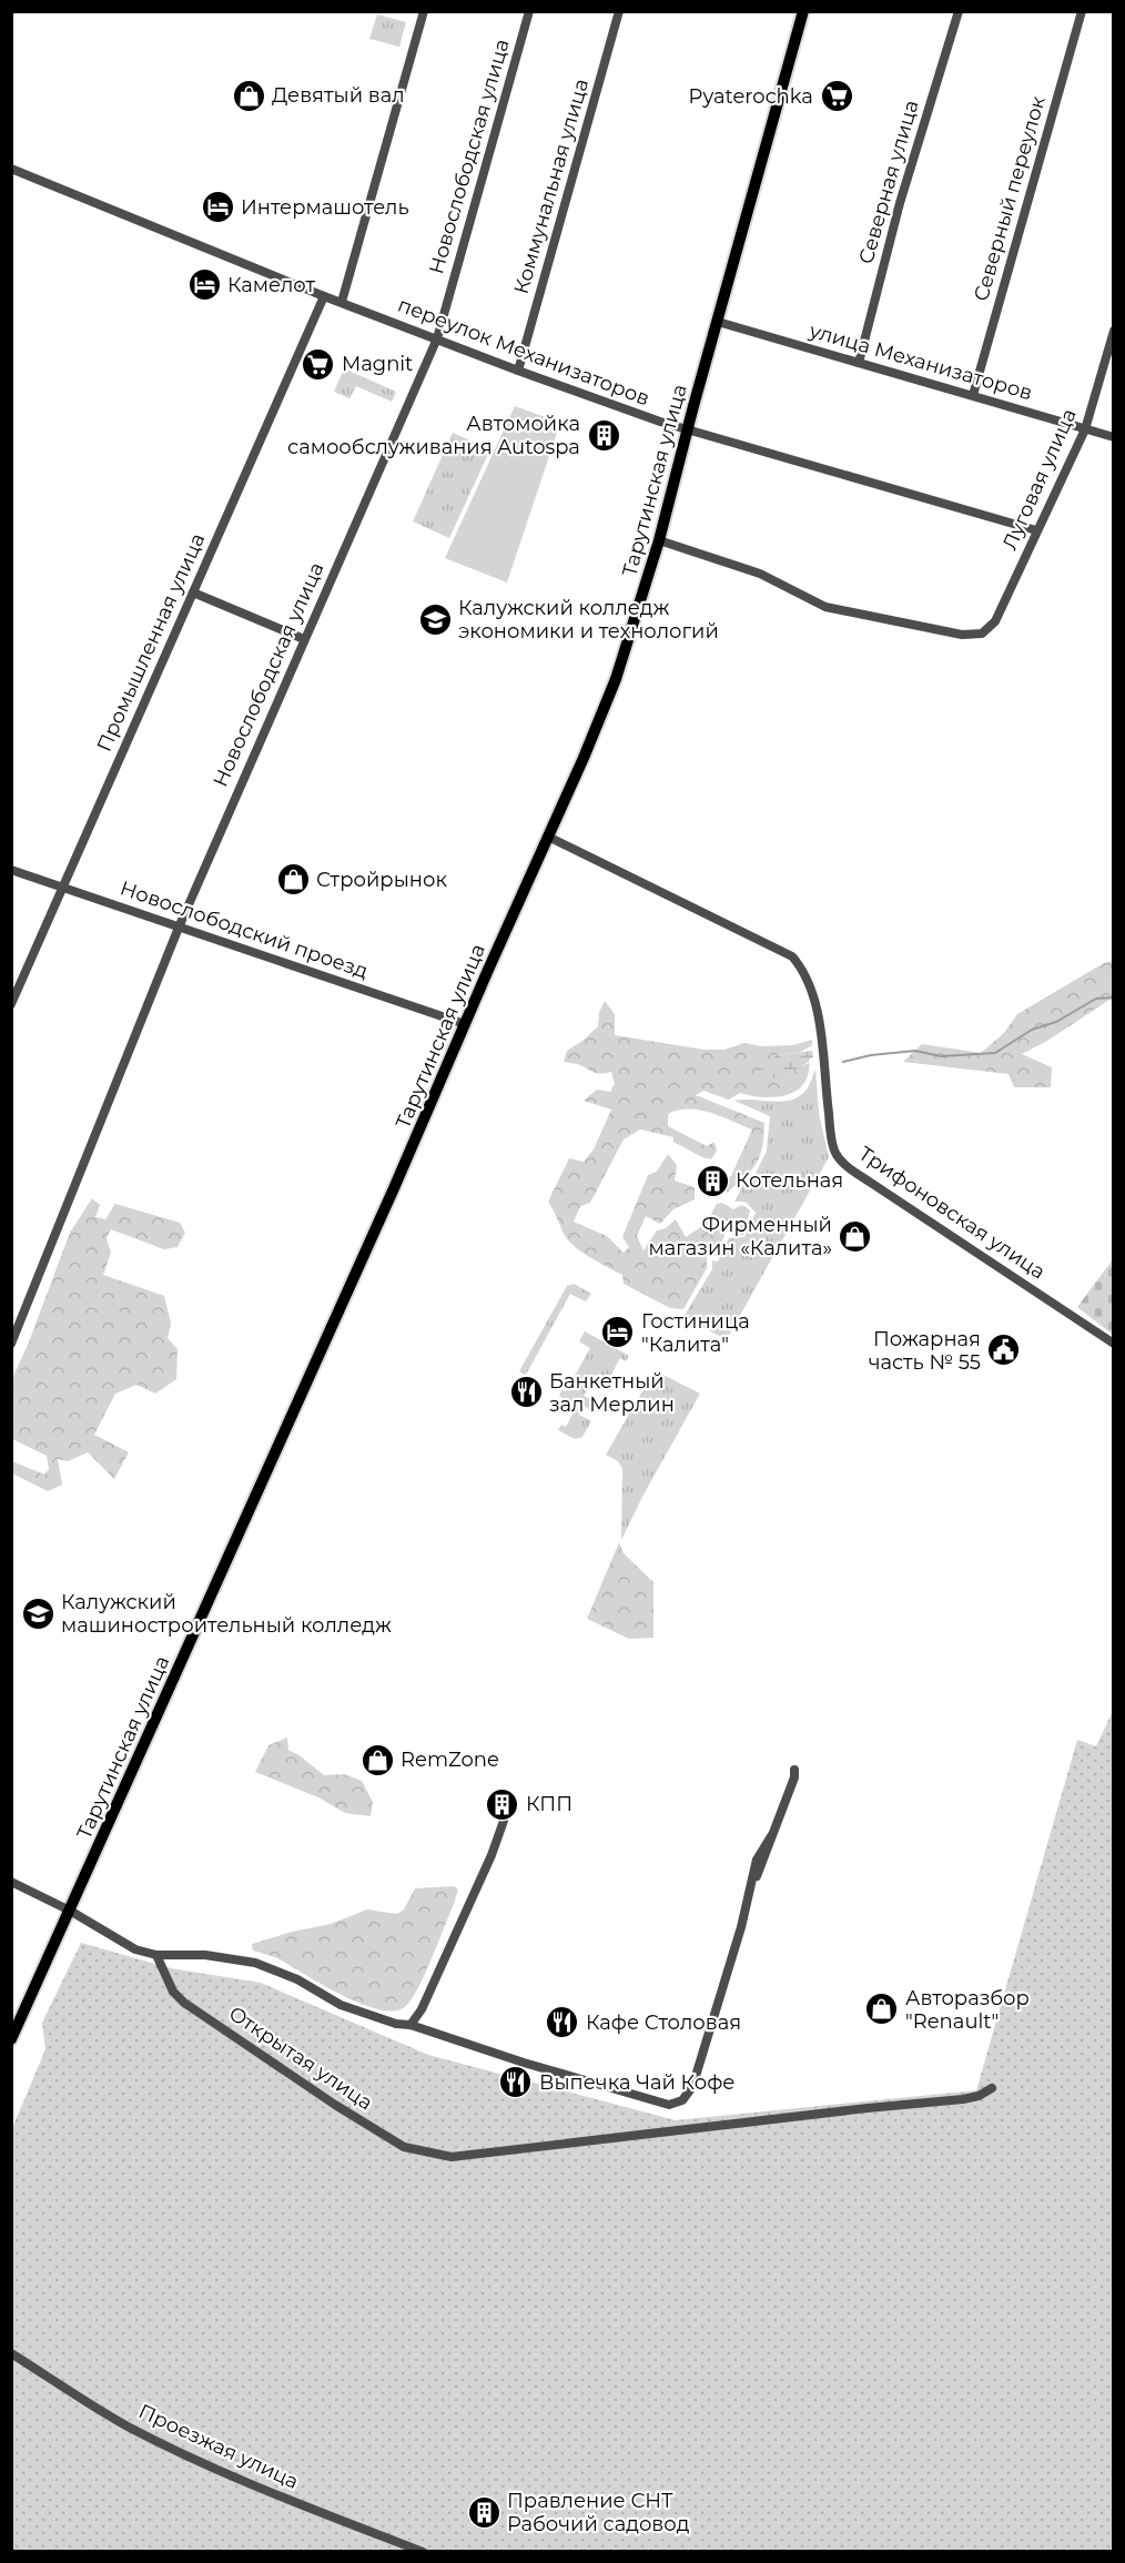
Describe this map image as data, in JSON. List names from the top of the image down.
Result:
{
  "streets": {
    "main road": ["Тарутинская улица"],
    "street": [
      "Новослободская улица",
      "Северная улица",
      "Коммунальная улица",
      "Северный переулок",
      "переулок Механизаторов",
      "улица Механизаторов",
      "Луговая улица",
      "Промышленная улица",
      "Новослободский проезд",
      "Трифоновская улица",
      "Открытая улица",
      "Проезжая улица"
    ]
  },
  "crossings": [
    ["Новослободская улица", "переулок Механизаторов"],
    ["Новослободская улица", "Новослободский проезд"],
    ["Северная улица", "улица Механизаторов"],
    ["Коммунальная улица", "переулок Механизаторов"],
    ["Северный переулок", "улица Механизаторов"],
    ["переулок Механизаторов", "Луговая улица"],
    ["переулок Механизаторов", "Тарутинская улица"],
    ["переулок Механизаторов", "Промышленная улица"],
    ["улица Механизаторов", "Луговая улица"],
    ["улица Механизаторов", "Тарутинская улица"],
    ["Луговая улица", "Тарутинская улица"],
    ["Тарутинская улица", "Новослободский проезд"],
    ["Тарутинская улица", "Трифоновская улица"],
    ["Промышленная улица", "Новослободский проезд"]
  ],
  "places": {
    "shop": [
      "Девятый вал",
      "Стройрынок",
      "Фирменный магазин «Калита»",
      "RemZone",
      "Авторазбор \"Renault\""
    ],
    "supermarket": ["Pyaterochka", "Magnit"],
    "hotel": ["Интермашотель", "Камелот", "Гостиница \"Калита\""],
    "building": [
      "Автомойка самообслуживания Autospa",
      "Котельная",
      "КПП",
      "Правление СНТ Рабочий садовод"
    ],
    "school or university": ["Калужский колледж экономики и технологий", "Калужский машиностроительный колледж"],
    "public building": ["Пожарная часть № 55"],
    "restaurant": ["Банкетный зал Мерлин", "Кафе Столовая", "Выпечка Чай Кофе"]
  }
}
